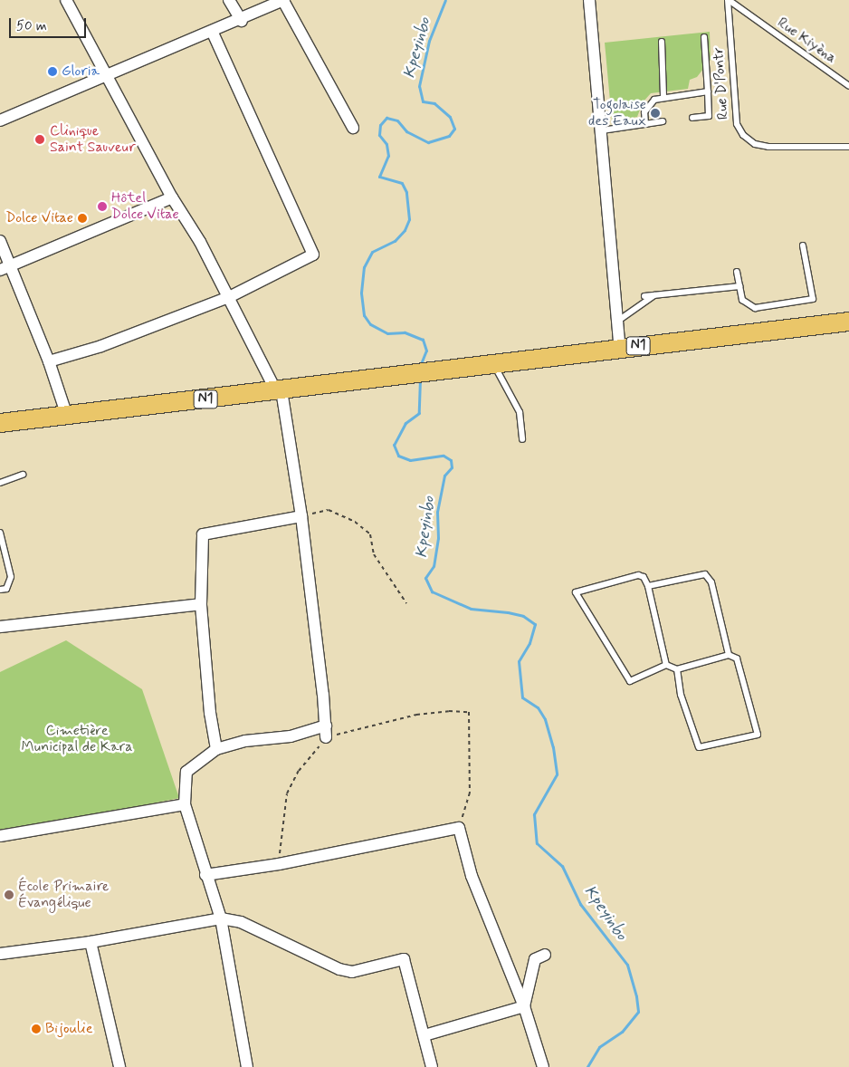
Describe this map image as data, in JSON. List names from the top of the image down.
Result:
{
  "streets": {
    "highway": ["N1"],
    "lane": ["Rue Kiyèna", "Rue D'Pontr"]
  },
  "crossings": [
    ["Rue Kiyèna", "Rue D'Pontr"]
  ],
  "water": ["Kpeyinbo"],
  "parks": ["Cimetière Municipal de Kara"],
  "places": [
    "Gloria",
    "Togolaise des Eaux",
    "Clinique Saint Sauveur",
    "Hôtel Dolce Vitae",
    "Dolce Vitae",
    "École Primaire Évangélique",
    "Bijoulie"
  ],
  "scale_bar": "50 m"
}
